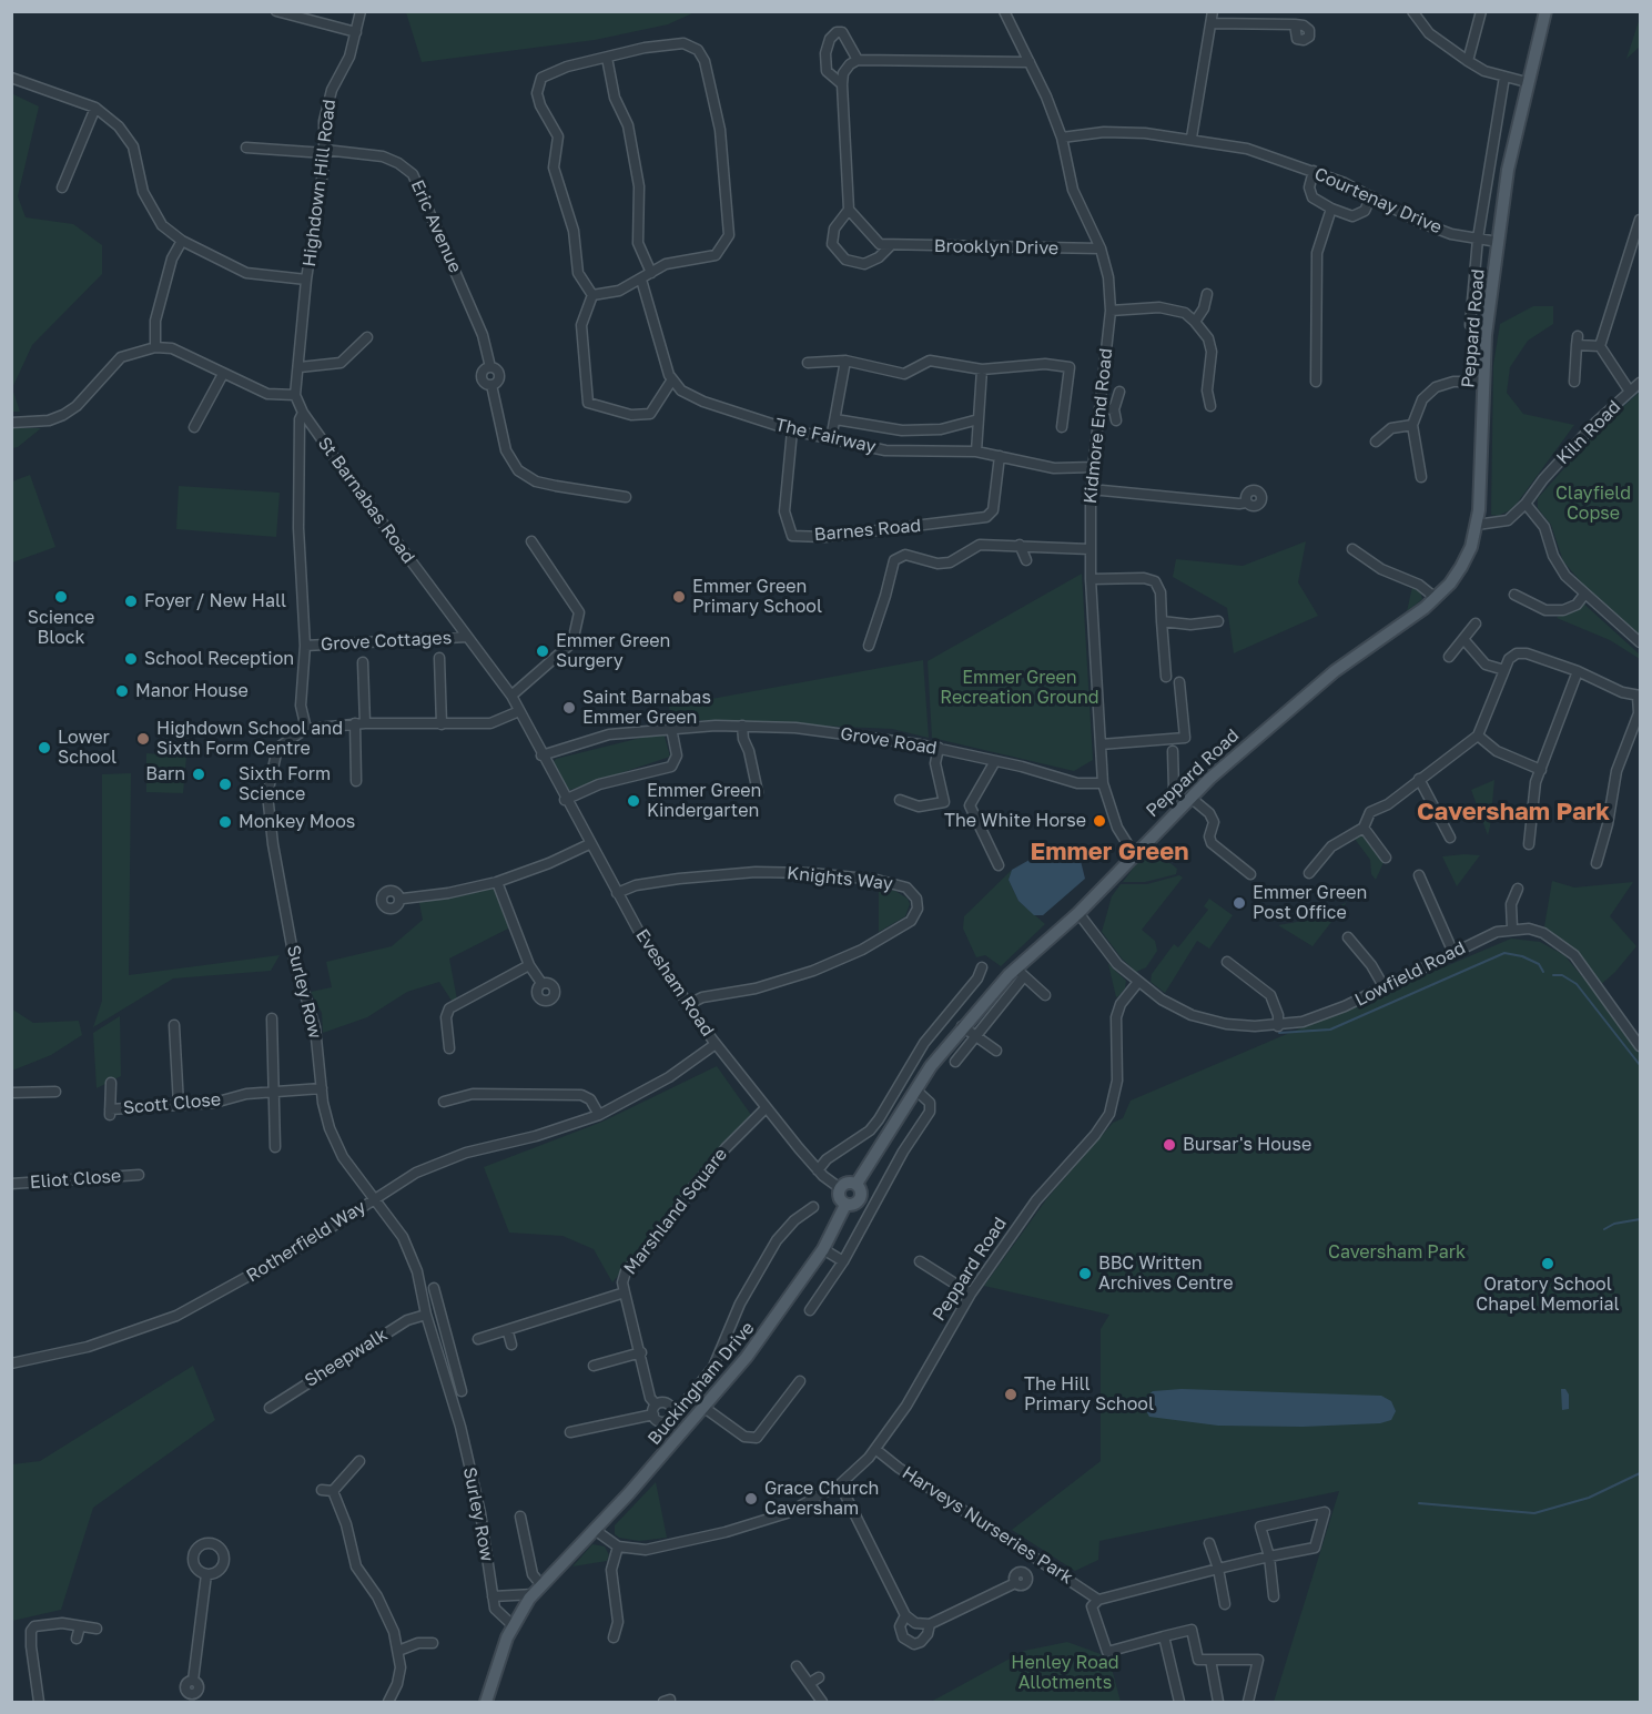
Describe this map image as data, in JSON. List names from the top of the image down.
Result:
{
  "streets": {
    "main road": ["Peppard Road", "Buckingham Drive"],
    "street": [
      "Highdown Hill Road",
      "Courtenay Drive",
      "Eric Avenue",
      "Brooklyn Drive",
      "Kidmore End Road",
      "Kiln Road",
      "The Fairway",
      "St Barnabas Road",
      "Barnes Road",
      "Grove Cottages",
      "Grove Road",
      "Knights Way",
      "Lowfield Road",
      "Evesham Road",
      "Surley Row",
      "Scott Close",
      "Eliot Close",
      "Marshland Square",
      "Rotherfield Way",
      "Sheepwalk",
      "Harveys Nurseries Park"
    ]
  },
  "crossings": [
    ["Highdown Hill Road", "Eric Avenue"],
    ["Courtenay Drive", "Peppard Road"],
    ["Courtenay Drive", "Kidmore End Road"],
    ["Brooklyn Drive", "Kidmore End Road"],
    ["Peppard Road", "Kidmore End Road"],
    ["Peppard Road", "Kiln Road"],
    ["Peppard Road", "Lowfield Road"],
    ["Peppard Road", "Harveys Nurseries Park"],
    ["Kidmore End Road", "The Fairway"],
    ["Kidmore End Road", "Grove Road"],
    ["The Fairway", "Barnes Road"],
    ["St Barnabas Road", "Grove Cottages"],
    ["Grove Road", "Evesham Road"],
    ["Knights Way", "Evesham Road"],
    ["Evesham Road", "Marshland Square"],
    ["Evesham Road", "Rotherfield Way"],
    ["Evesham Road", "Buckingham Drive"],
    ["Surley Row", "Scott Close"],
    ["Surley Row", "Rotherfield Way"],
    ["Surley Row", "Sheepwalk"],
    ["Marshland Square", "Buckingham Drive"]
  ],
  "districts": ["Caversham Park", "Emmer Green"],
  "parks": [
    "Clayfield Copse",
    "Emmer Green Recreation Ground",
    "Caversham Park",
    "Henley Road Allotments"
  ],
  "places": [
    "Science Block",
    "Emmer Green Primary School",
    "Foyer / New Hall",
    "Emmer Green Surgery",
    "School Reception",
    "Manor House",
    "Saint Barnabas Emmer Green",
    "Highdown School and Sixth Form Centre",
    "Lower School",
    "Barn",
    "Sixth Form Science",
    "Emmer Green Kindergarten",
    "The White Horse",
    "Monkey Moos",
    "Emmer Green Post Office",
    "Bursar's House",
    "Oratory School Chapel Memorial",
    "BBC Written Archives Centre",
    "The Hill Primary School",
    "Grace Church Caversham"
  ]
}
